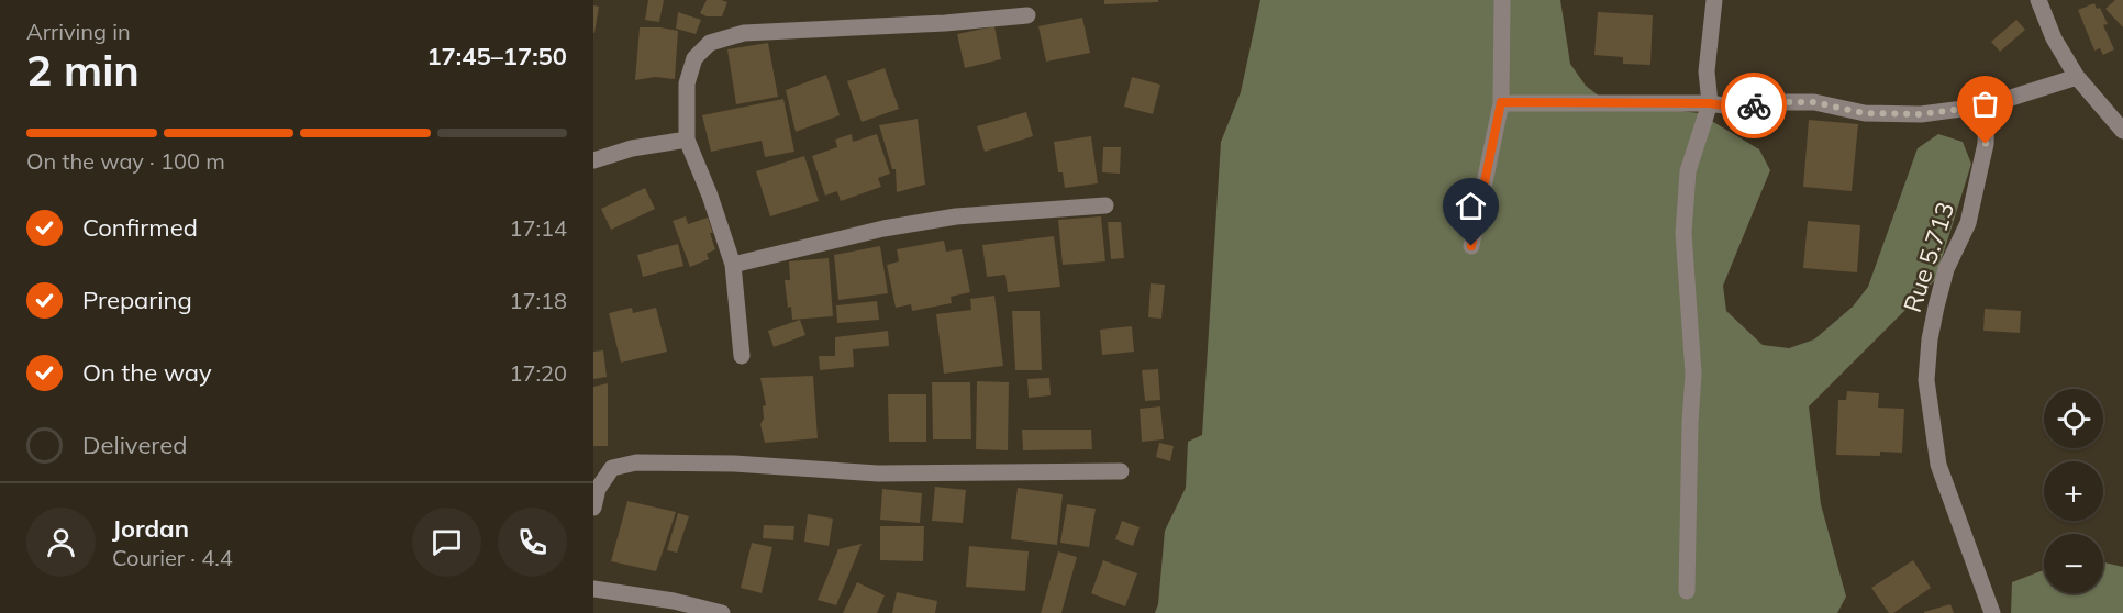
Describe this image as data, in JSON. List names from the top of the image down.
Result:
{
  "streets": {
    "street": ["Rue 5.713"]
  },
  "page": {
    "heading": ["2 min", "Arriving in", "17:45–17:50"],
    "panel": ["Jordan", "Courier · 4.4"],
    "bar": "On the way · 100 m",
    "list": [
      ["Confirmed", "17:14"],
      ["Preparing", "17:18"],
      ["On the way", "17:20"],
      "Delivered"
    ],
    "map_buttons": ["+", "−"]
  }
}
